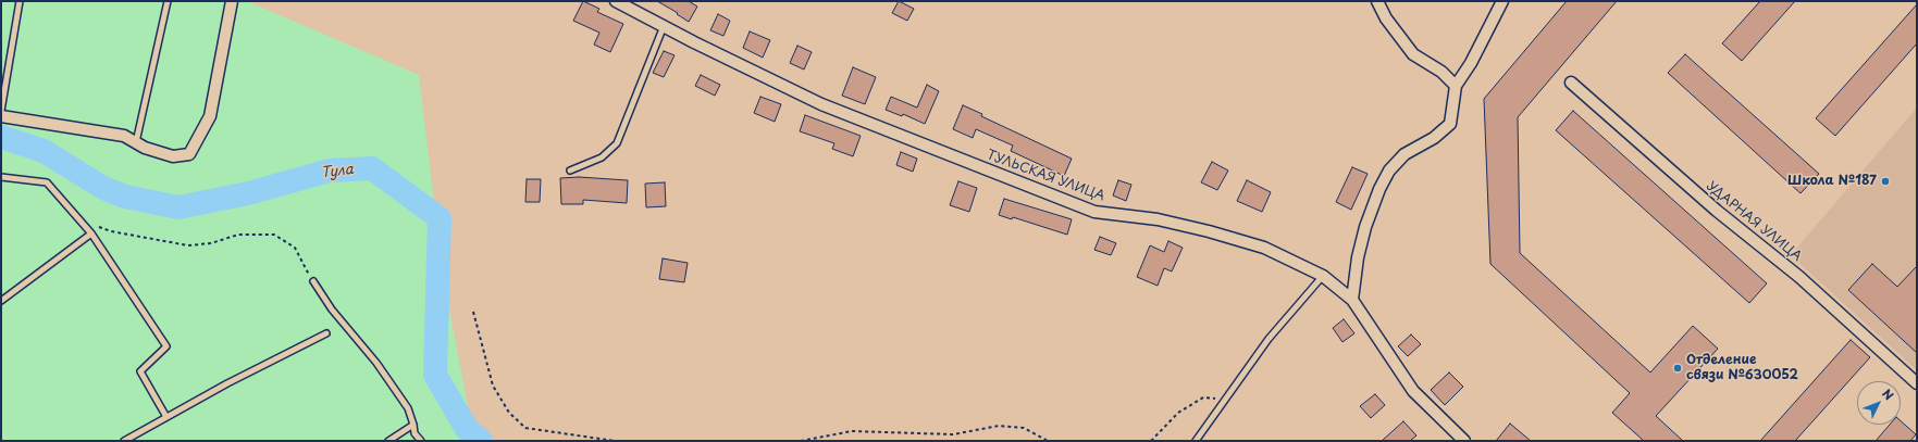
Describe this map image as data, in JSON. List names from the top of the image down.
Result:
{
  "streets": {
    "street": ["ТУЛЬСКАЯ УЛИЦА", "УДАРНАЯ УЛИЦА"]
  },
  "water": ["Тула"],
  "places": ["Школа №187", "Отделение связи №630052"],
  "north": "top right"
}
